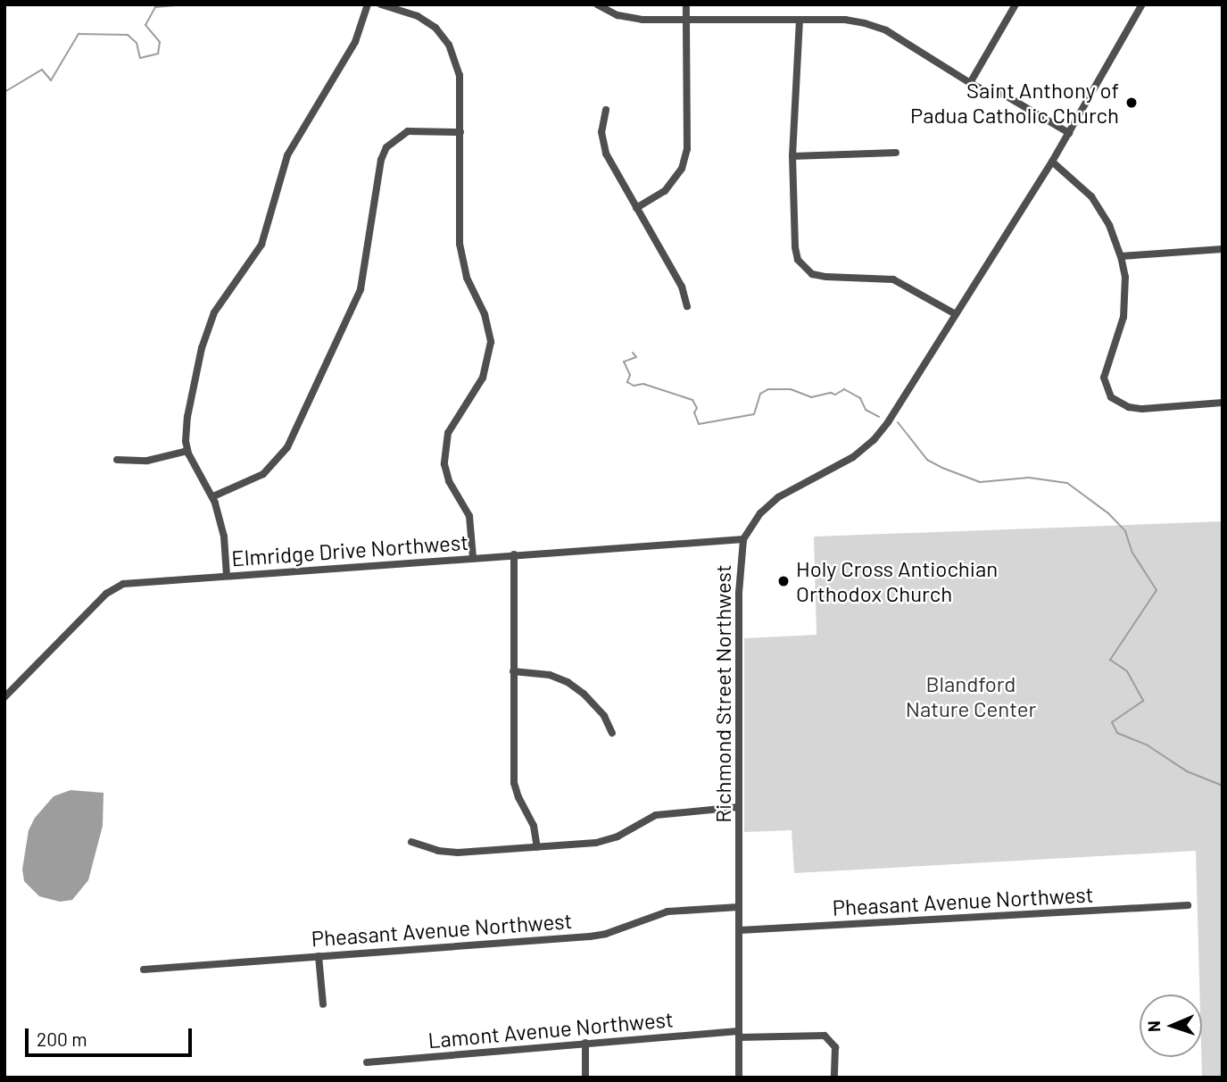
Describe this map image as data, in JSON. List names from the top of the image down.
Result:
{
  "streets": {
    "street": [
      "Elmridge Drive Northwest",
      "Richmond Street Northwest",
      "Pheasant Avenue Northwest",
      "Lamont Avenue Northwest"
    ]
  },
  "crossings": [
    ["Elmridge Drive Northwest", "Richmond Street Northwest"],
    ["Richmond Street Northwest", "Pheasant Avenue Northwest"],
    ["Richmond Street Northwest", "Lamont Avenue Northwest"]
  ],
  "parks": ["Blandford Nature Center"],
  "places": ["Saint Anthony of Padua Catholic Church", "Holy Cross Antiochian Orthodox Church"],
  "scale_bar": "200 m",
  "north": "left"
}
